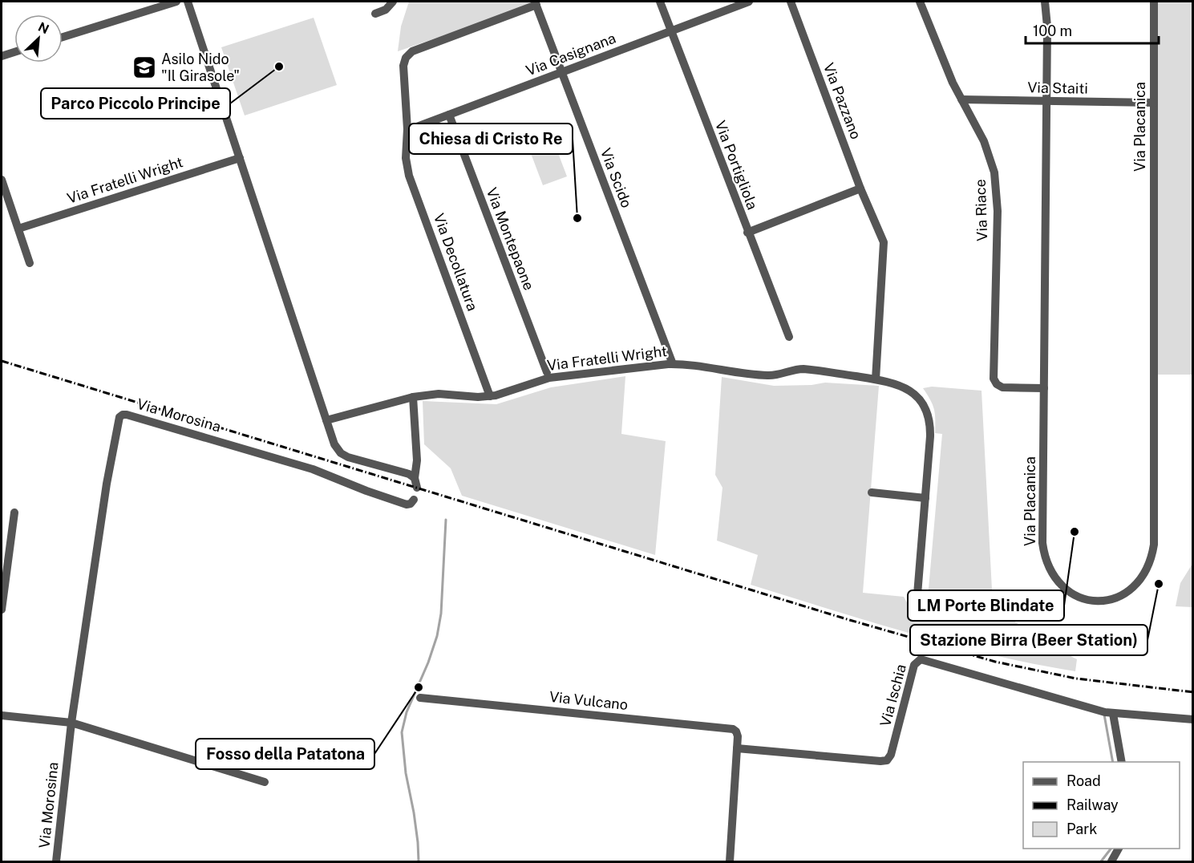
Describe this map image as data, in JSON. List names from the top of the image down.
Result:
{
  "streets": {
    "street": [
      "Via Casignana",
      "Via Staiti",
      "Via Pazzano",
      "Via Placanica",
      "Via Portigliola",
      "Via Scido",
      "Via Fratelli Wright",
      "Via Riace",
      "Via Montepaone",
      "Via Decollatura",
      "Via Morosina",
      "Via Ischia",
      "Via Vulcano"
    ]
  },
  "crossings": [
    ["Via Casignana", "Via Portigliola"],
    ["Via Casignana", "Via Scido"],
    ["Via Casignana", "Via Montepaone"],
    ["Via Casignana", "Via Decollatura"],
    ["Via Staiti", "Via Placanica"],
    ["Via Staiti", "Via Riace"],
    ["Via Pazzano", "Via Fratelli Wright"],
    ["Via Placanica", "Via Riace"],
    ["Via Scido", "Via Fratelli Wright"],
    ["Via Scido", "Via Decollatura"],
    ["Via Fratelli Wright", "Via Decollatura"],
    ["Via Ischia", "Via Vulcano"]
  ],
  "places": {
    "other": [
      "Parco Piccolo Principe",
      "Chiesa di Cristo Re",
      "LM Porte Blindate",
      "Stazione Birra (Beer Station)",
      "Fosso della Patatona"
    ],
    "school or university": ["Asilo Nido \"Il Girasole\""]
  },
  "legend": ["Road", "Railway", "Park"],
  "scale_bar": "100 m",
  "north": "top right"
}
